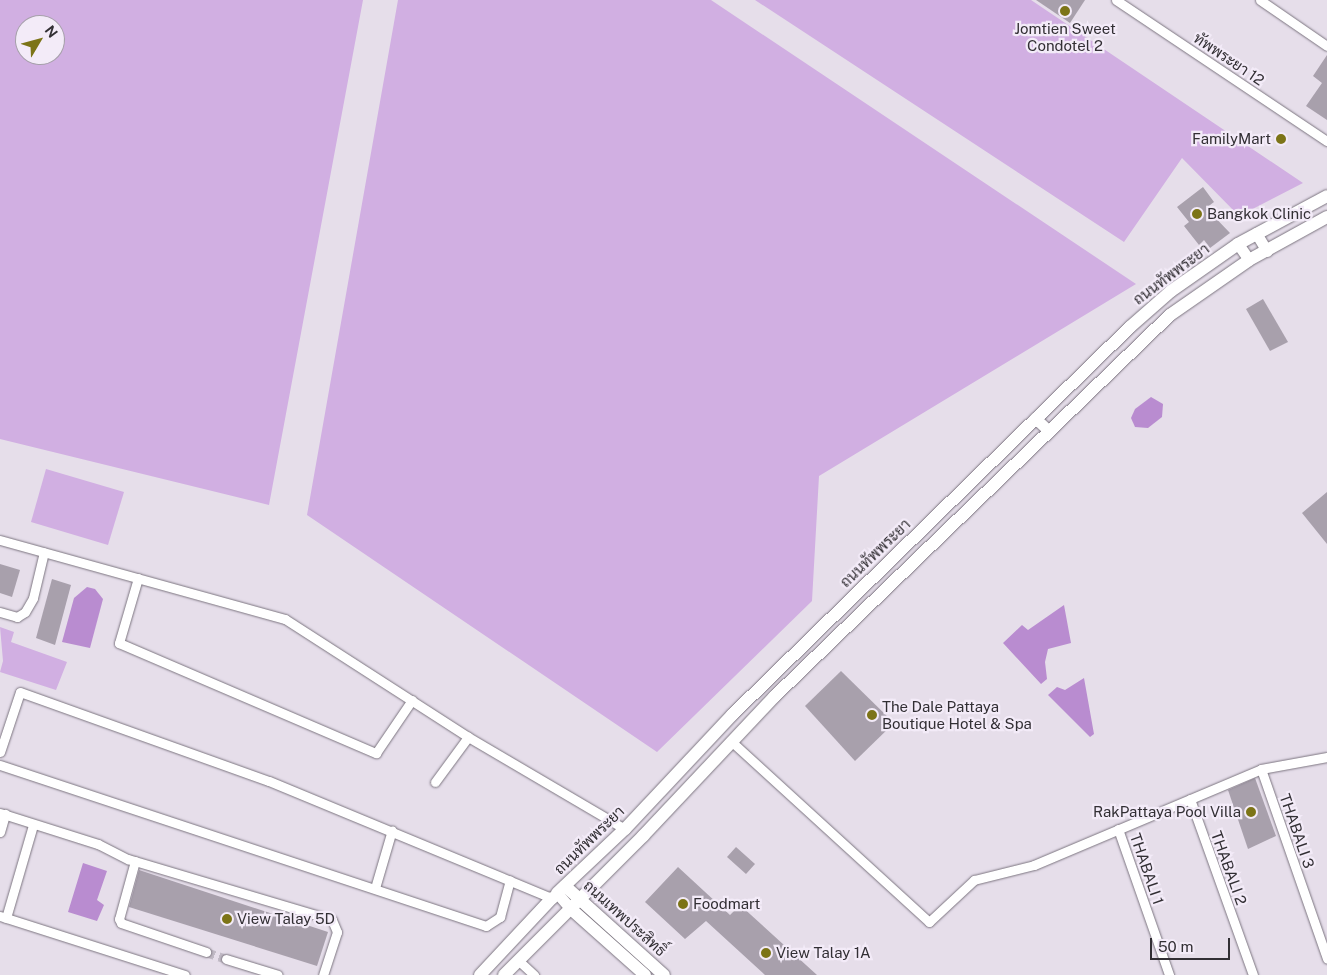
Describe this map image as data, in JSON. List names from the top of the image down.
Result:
{
  "streets": {
    "main road": ["ถนนทัพพระยา", "ถนนเทพประสิทธิ์"],
    "street": [
      "ทัพพระยา 12",
      "THABALI 3",
      "THABALI 2",
      "THABALI 1"
    ]
  },
  "crossings": [
    ["ถนนทัพพระยา", "ถนนเทพประสิทธิ์"]
  ],
  "places": [
    "Jomtien Sweet Condotel 2",
    "FamilyMart",
    "Bangkok Clinic",
    "The Dale Pattaya Boutique Hotel & Spa",
    "RakPattaya Pool Villa",
    "Foodmart",
    "View Talay 5D",
    "View Talay 1A"
  ],
  "scale_bar": "50 m",
  "north": "top right"
}
